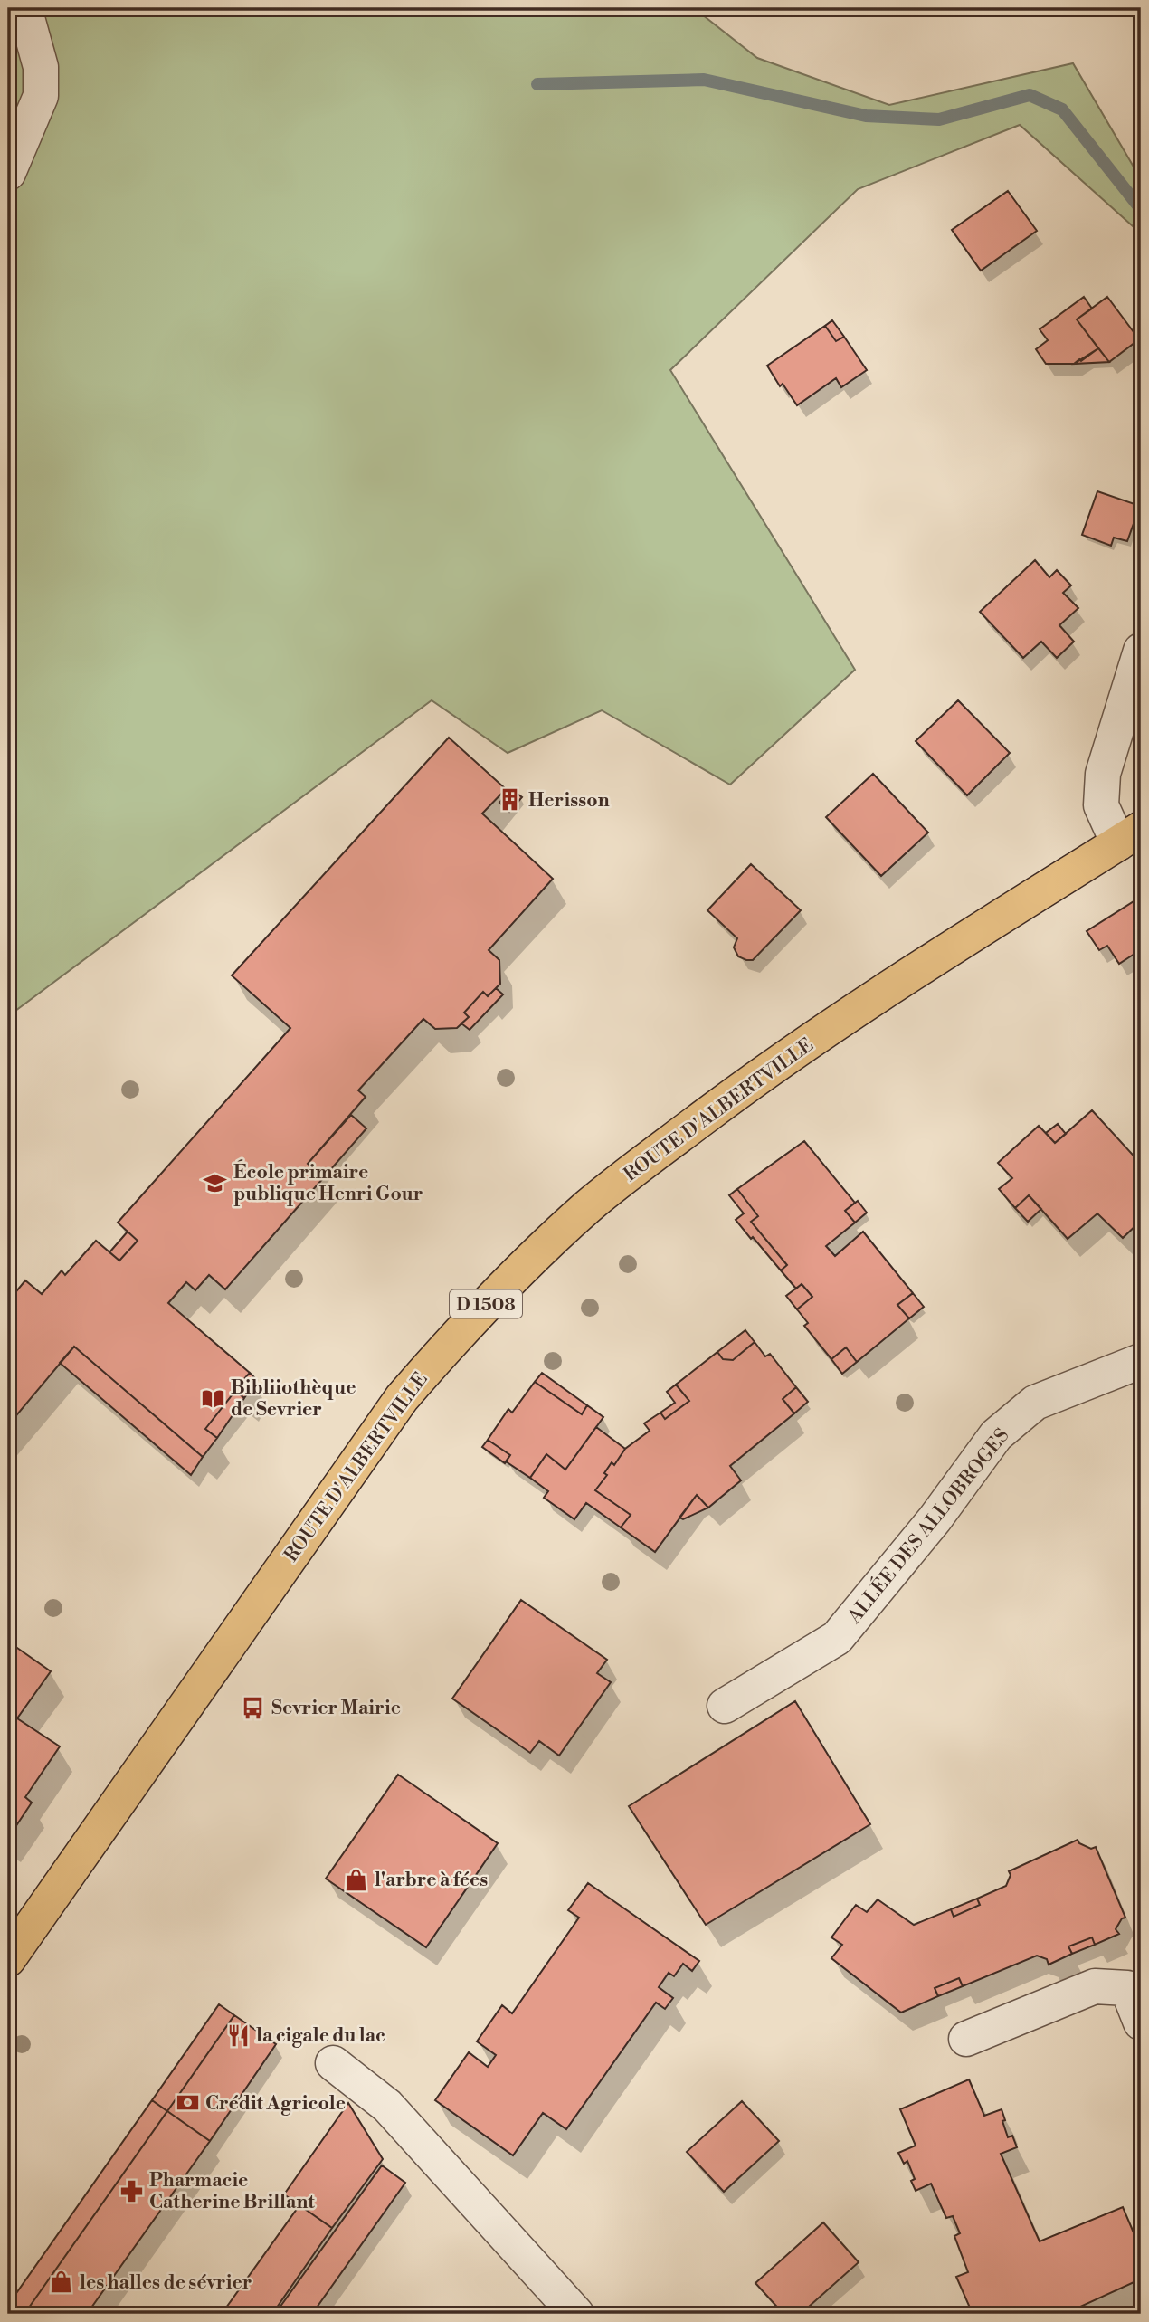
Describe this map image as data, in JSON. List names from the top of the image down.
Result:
{
  "streets": {
    "main road": ["ROUTE D'ALBERTVILLE", "D 1508"],
    "street": ["ALLÉE DES ALLOBROGES"]
  },
  "places": {
    "building": ["Herisson"],
    "school or university": ["École primaire publique Henri Gour"],
    "library": ["Bibliiothèque de Sevrier"],
    "bus stop": ["Sevrier Mairie"],
    "shop": ["l'arbre à fées", "les halles de sévrier"],
    "restaurant": ["la cigale du lac"],
    "bank": ["Crédit Agricole"],
    "pharmacy": ["Pharmacie Catherine Brillant"]
  }
}
